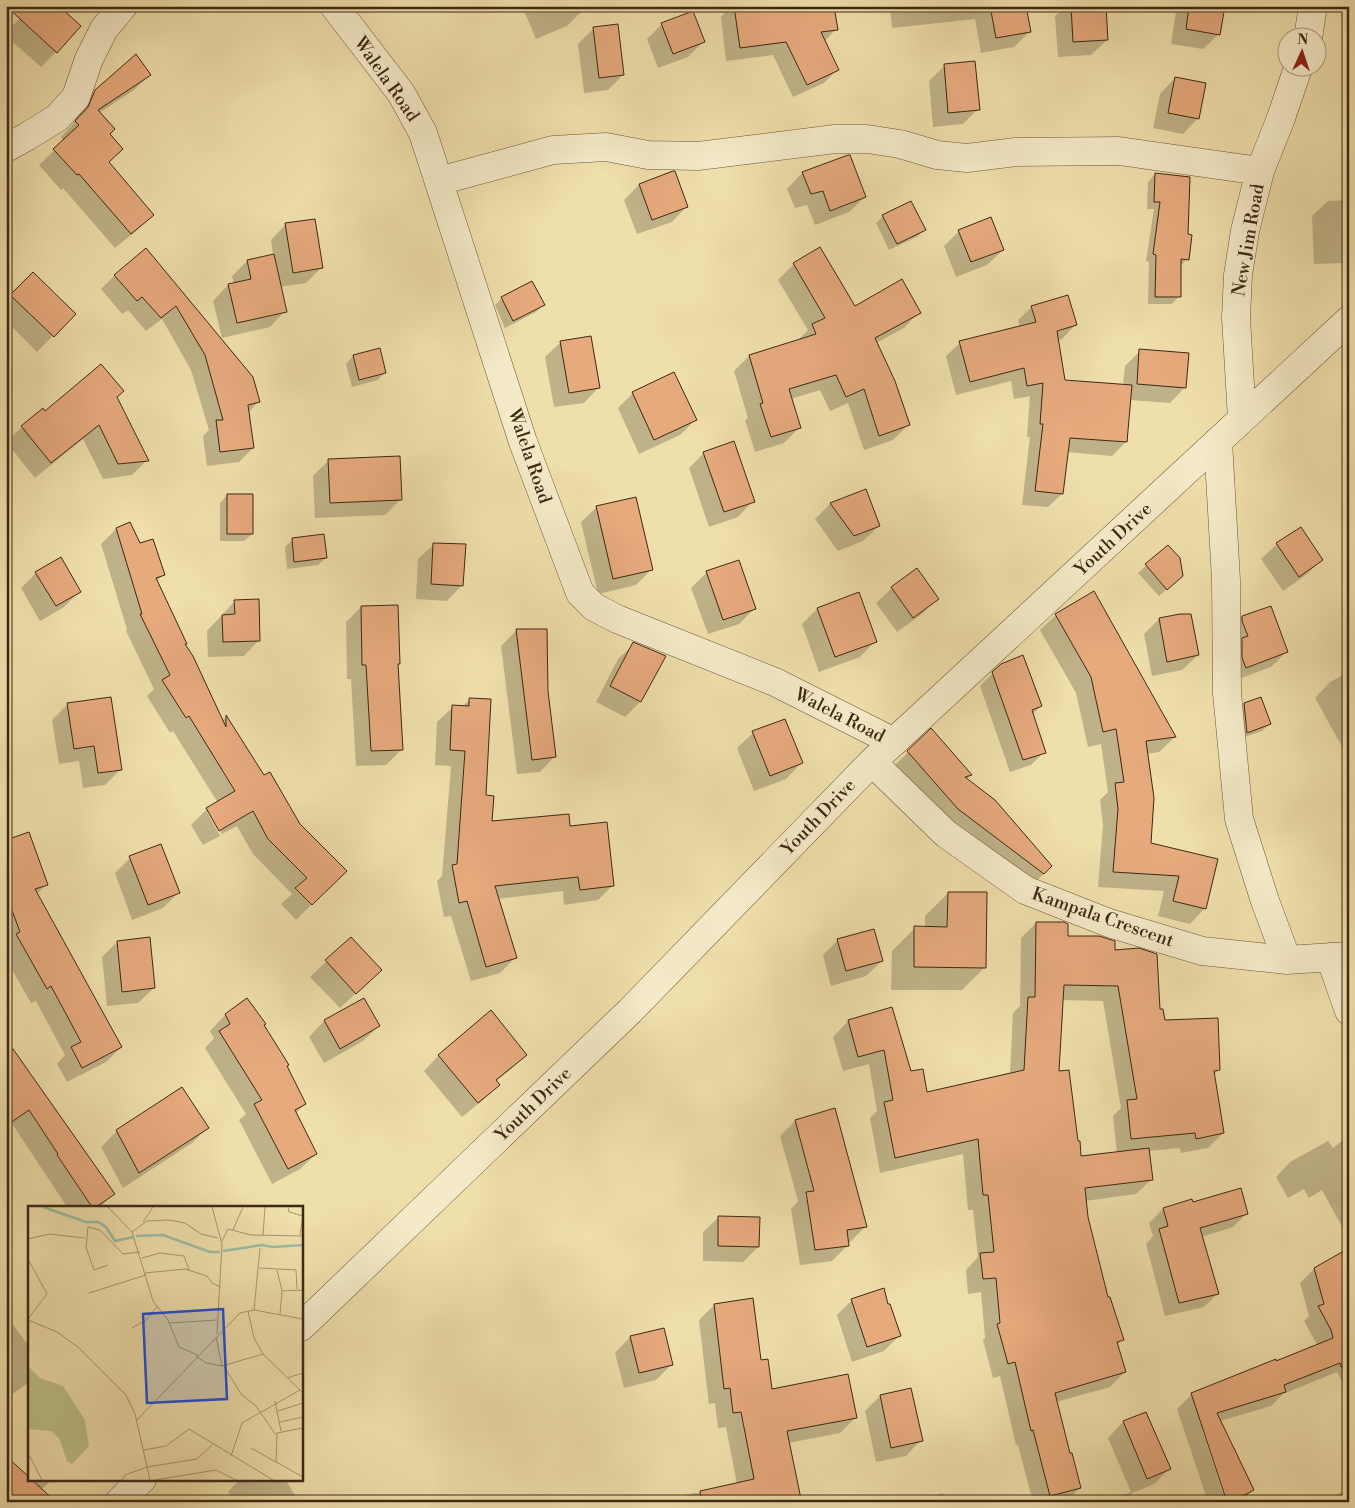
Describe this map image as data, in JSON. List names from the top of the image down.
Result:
{
  "streets": {
    "street": [
      "Walela Road",
      "New Jim Road",
      "Youth Drive",
      "Kampala Crescent"
    ]
  },
  "crossings": [
    ["Walela Road", "Youth Drive"],
    ["New Jim Road", "Youth Drive"],
    ["Youth Drive", "Kampala Crescent"]
  ],
  "north": "top"
}
